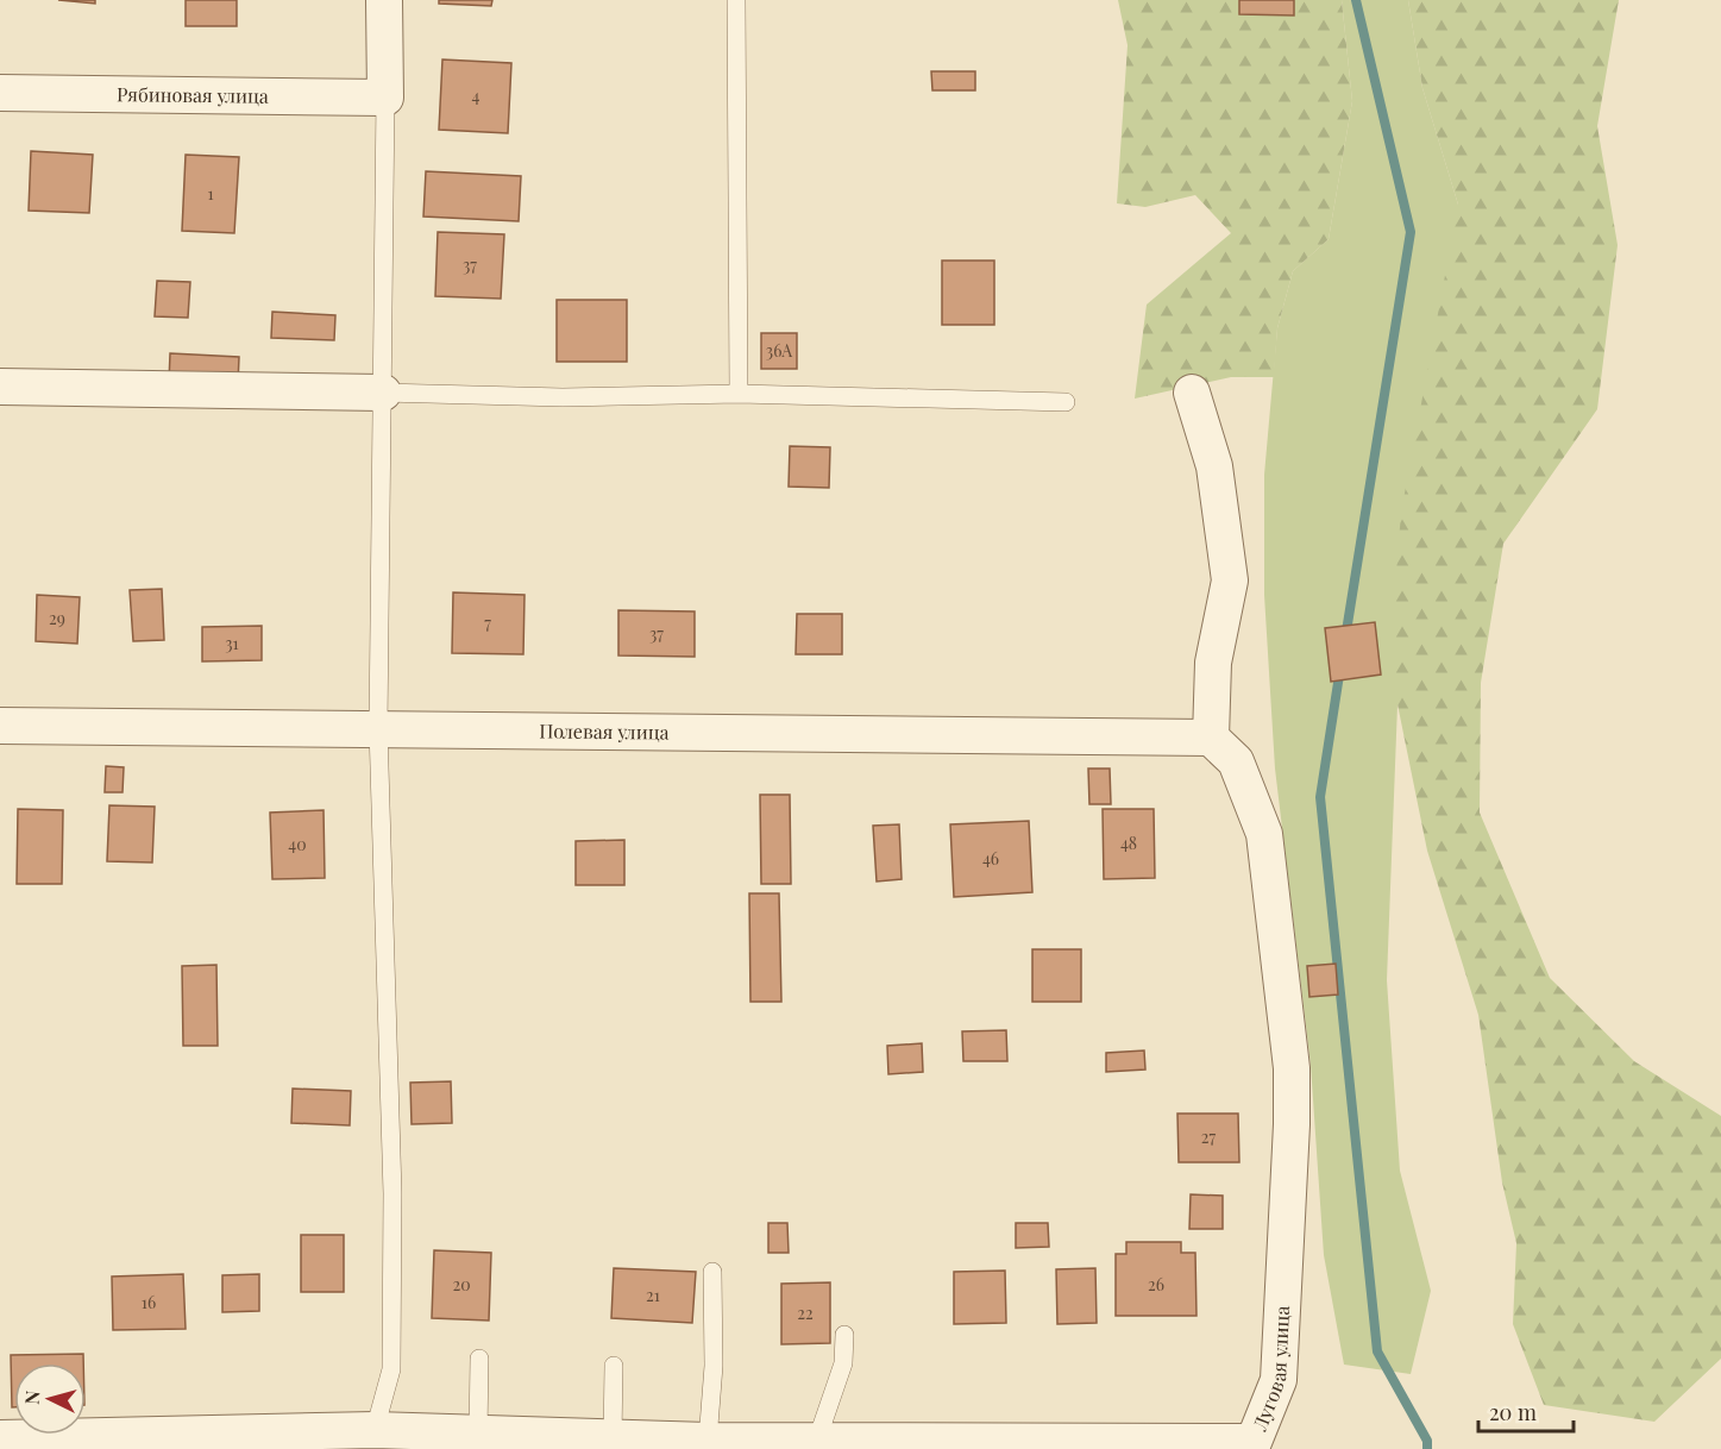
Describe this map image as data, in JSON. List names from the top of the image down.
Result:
{
  "streets": {
    "street": ["Рябиновая улица", "Полевая улица", "Луговая улица"]
  },
  "crossings": [
    ["Полевая улица", "Луговая улица"]
  ],
  "house_numbers": [
    "4",
    "1",
    "37",
    "36А",
    "29",
    "7",
    "37",
    "31",
    "48",
    "40",
    "46",
    "27",
    "20",
    "26",
    "21",
    "16",
    "22"
  ],
  "scale_bar": "20 m",
  "north": "left"
}
